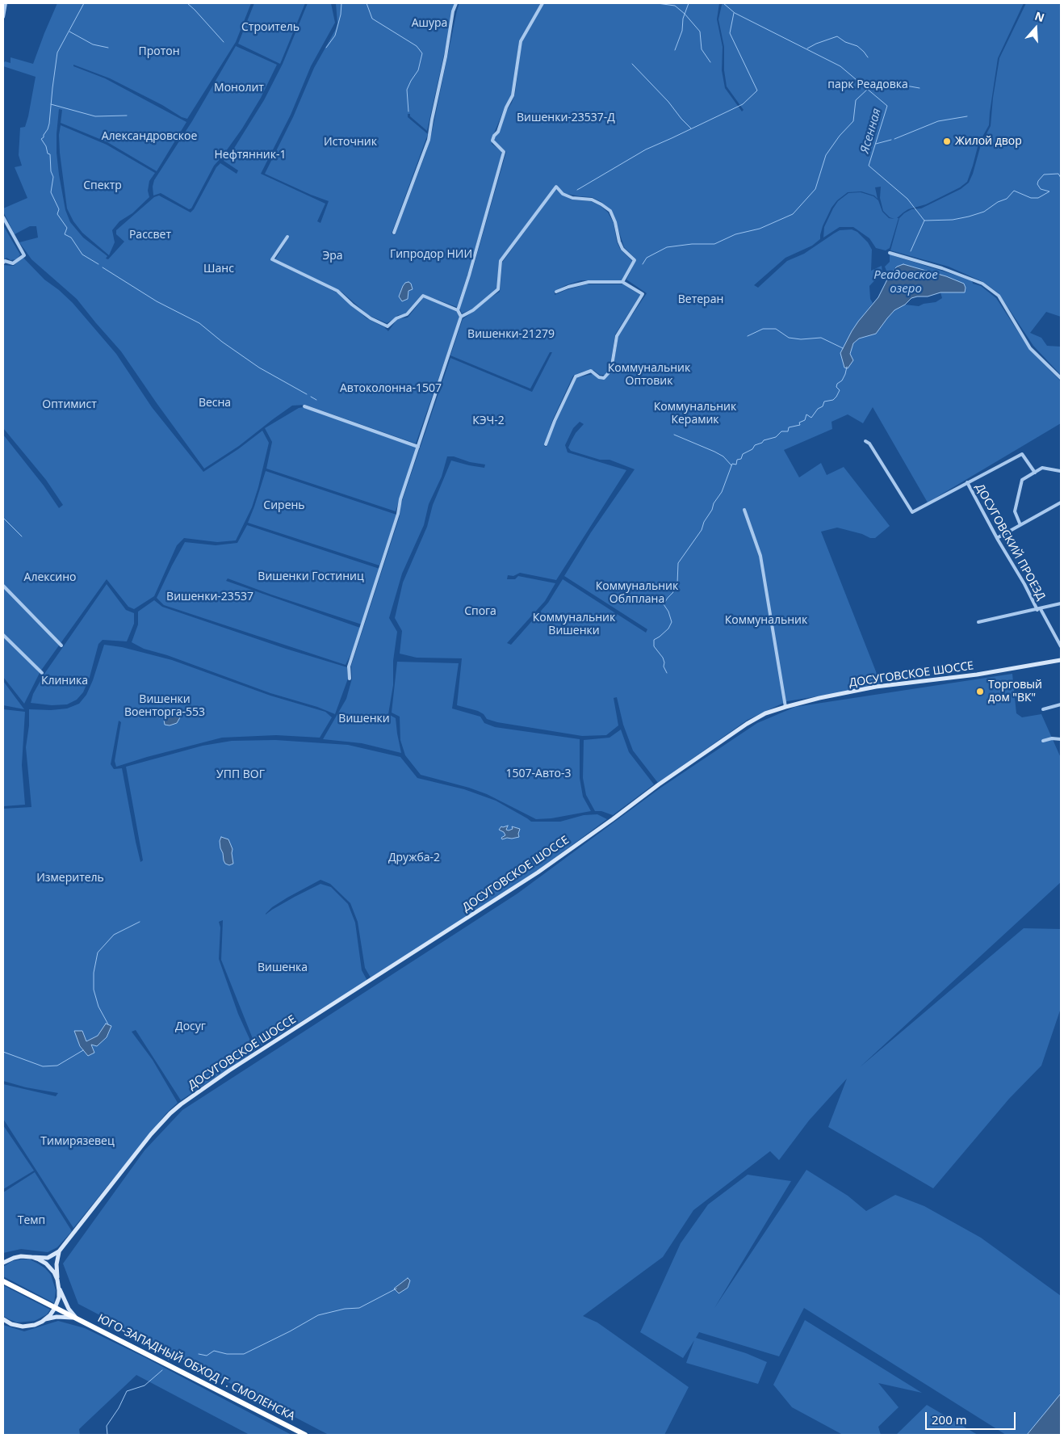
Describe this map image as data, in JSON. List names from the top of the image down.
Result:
{
  "streets": {
    "highway": ["ЮГО-ЗАПАДНЫЙ ОБХОД Г. СМОЛЕНСКА"],
    "main road": ["ДОСУГОВСКОЕ ШОССЕ"],
    "street": ["ДОСУГОВСКИЙ ПРОЕЗД"]
  },
  "water": ["Ясенная", "Реадовское озеро"],
  "parks": [
    "Ашура",
    "Строитель",
    "Протон",
    "парк Реадовка",
    "Монолит",
    "Вишенки-23537-Д",
    "Александровское",
    "Источник",
    "Нефтянник-1",
    "Спектр",
    "Рассвет",
    "Гипродор НИИ",
    "Эра",
    "Шанс",
    "Ветеран",
    "Вишенки-21279",
    "Коммунальник Оптовик",
    "Автоколонна-1507",
    "Весна",
    "Оптимист",
    "Коммунальник Керамик",
    "КЭЧ-2",
    "Сирень",
    "Вишенки Гостиниц",
    "Алексино",
    "Коммунальник Облплана",
    "Вишенки-23537",
    "Спога",
    "Коммунальник Вишенки",
    "Коммунальник",
    "Клиника",
    "Вишенки Военторга-553",
    "Вишенки",
    "1507-Авто-3",
    "УПП ВОГ",
    "Дружба-2",
    "Измеритель",
    "Вишенка",
    "Досуг",
    "Тимирязевец",
    "Темп"
  ],
  "places": ["Жилой двор", "Торговый дом \"ВК\""],
  "scale_bar": "200 m",
  "north": "top"
}
